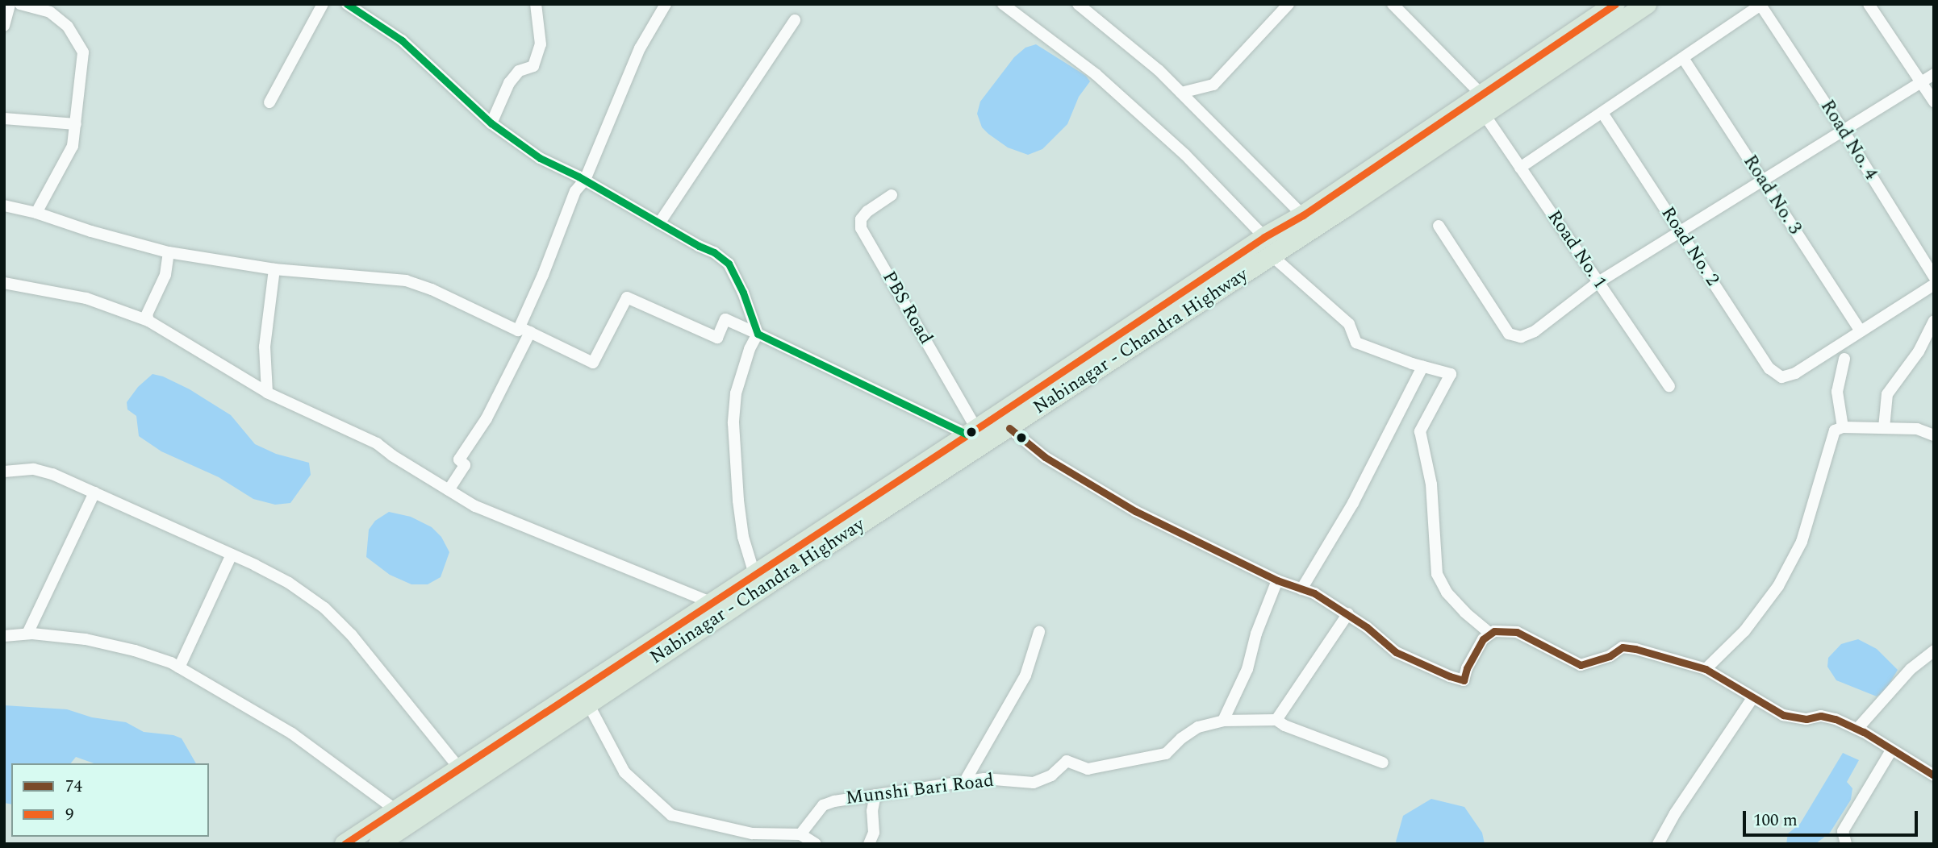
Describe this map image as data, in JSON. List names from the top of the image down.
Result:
{
  "streets": {
    "highway": ["Nabinagar - Chandra Highway"],
    "street": [
      "Road No. 4",
      "Road No. 3",
      "Road No. 2",
      "Road No. 1",
      "PBS Road",
      "Munshi Bari Road"
    ]
  },
  "crossings": [
    ["Road No. 3", "Road No. 2"],
    ["Road No. 1", "Nabinagar - Chandra Highway"],
    ["PBS Road", "Nabinagar - Chandra Highway"]
  ],
  "lines": ["transit line 9", "transit line 74"],
  "legend": ["74", "9"],
  "scale_bar": "100 m"
}
